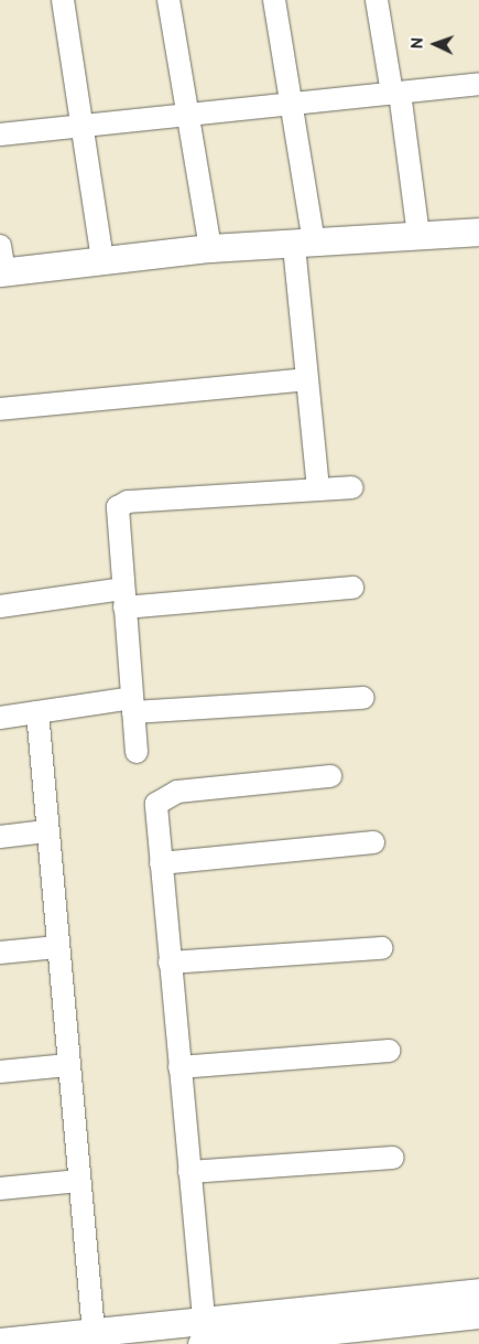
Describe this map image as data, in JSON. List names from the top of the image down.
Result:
{
  "north": "left"
}
